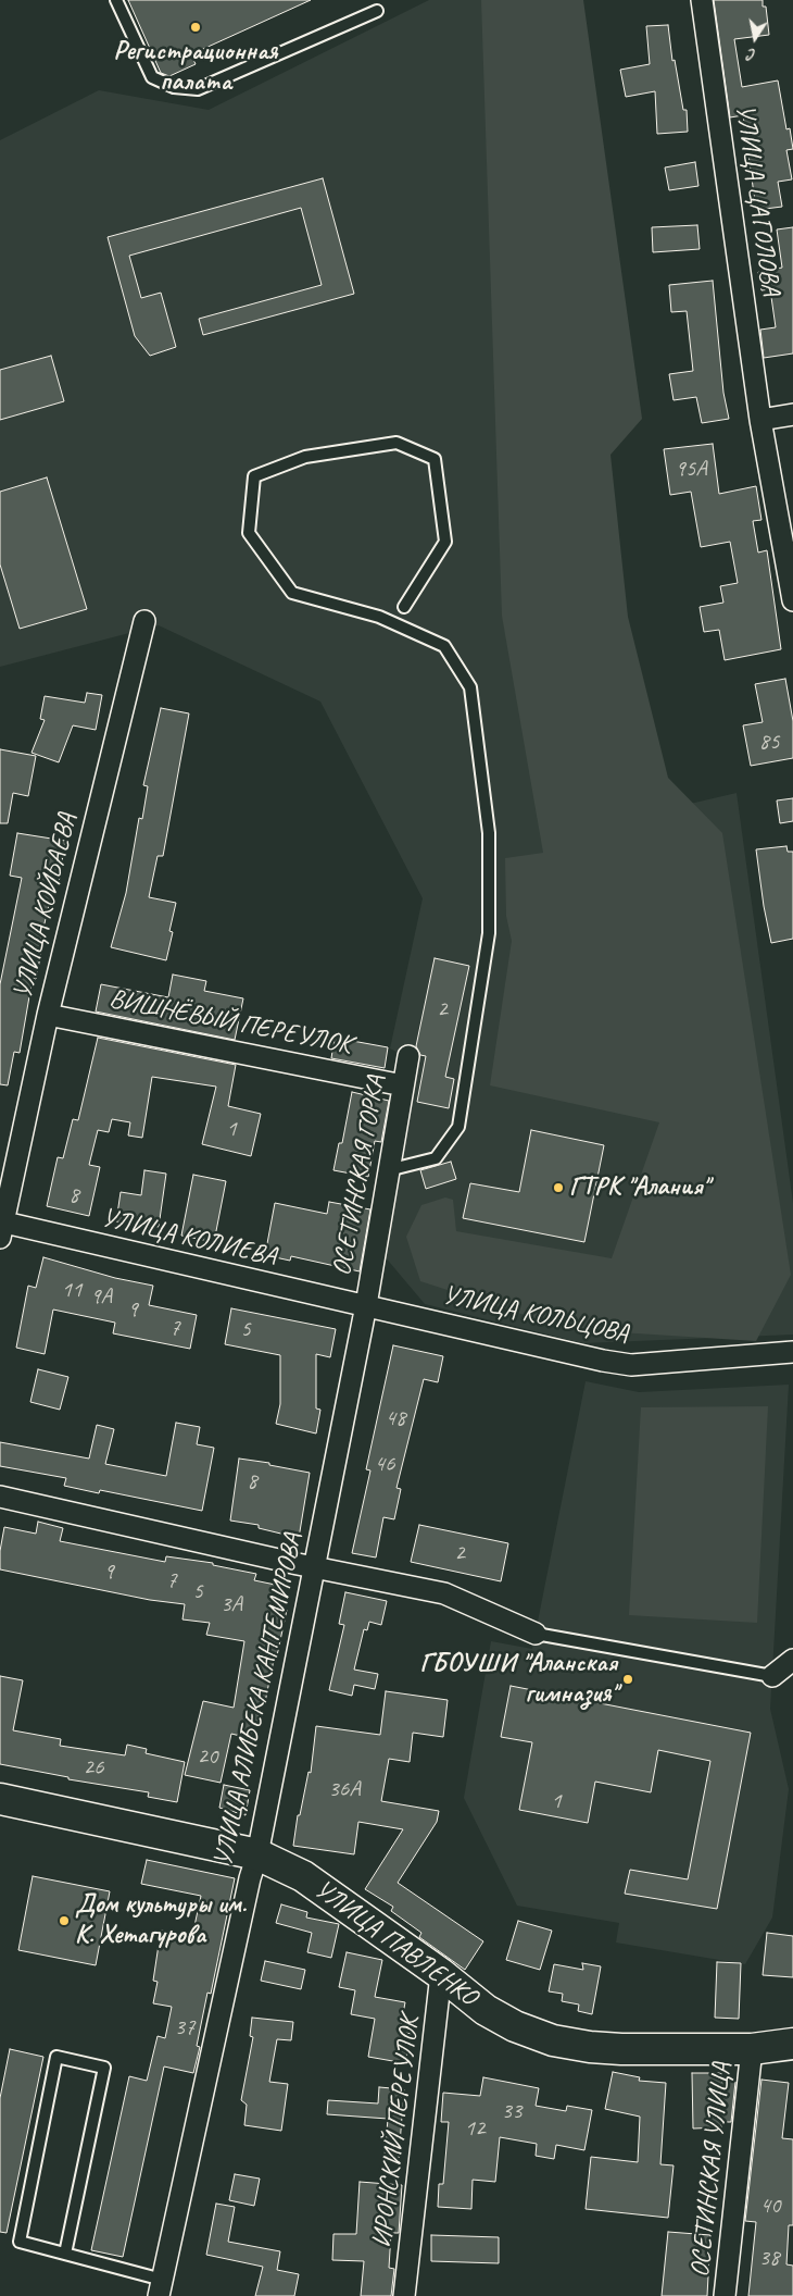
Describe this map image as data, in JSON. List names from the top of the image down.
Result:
{
  "streets": {
    "main road": ["УЛИЦА ПАВЛЕНКО"],
    "street": [
      "УЛИЦА ЦАГОЛОВА",
      "УЛИЦА КОЙБАЕВА",
      "ВИШНЁВЫЙ ПЕРЕУЛОК",
      "ОСЕТИНСКАЯ ГОРКА",
      "УЛИЦА КОЛИЕВА",
      "УЛИЦА КОЛЬЦОВА",
      "УЛИЦА АЛИБЕКА КАНТЕМИРОВА",
      "ИРОНСКИЙ ПЕРЕУЛОК",
      "ОСЕТИНСКАЯ УЛИЦА"
    ]
  },
  "crossings": [
    ["УЛИЦА КОЙБАЕВА", "ВИШНЁВЫЙ ПЕРЕУЛОК"],
    ["УЛИЦА КОЙБАЕВА", "УЛИЦА КОЛИЕВА"],
    ["ВИШНЁВЫЙ ПЕРЕУЛОК", "ОСЕТИНСКАЯ ГОРКА"],
    ["ОСЕТИНСКАЯ ГОРКА", "УЛИЦА КОЛИЕВА"],
    ["ОСЕТИНСКАЯ ГОРКА", "УЛИЦА КОЛЬЦОВА"],
    ["ОСЕТИНСКАЯ ГОРКА", "УЛИЦА АЛИБЕКА КАНТЕМИРОВА"],
    ["УЛИЦА КОЛИЕВА", "УЛИЦА КОЛЬЦОВА"],
    ["УЛИЦА КОЛИЕВА", "УЛИЦА АЛИБЕКА КАНТЕМИРОВА"],
    ["УЛИЦА КОЛЬЦОВА", "УЛИЦА АЛИБЕКА КАНТЕМИРОВА"],
    ["УЛИЦА АЛИБЕКА КАНТЕМИРОВА", "УЛИЦА ПАВЛЕНКО"],
    ["УЛИЦА ПАВЛЕНКО", "ИРОНСКИЙ ПЕРЕУЛОК"],
    ["УЛИЦА ПАВЛЕНКО", "ОСЕТИНСКАЯ УЛИЦА"]
  ],
  "places": [
    "Регистрационная палата",
    "ГТРК \"Алания\"",
    "ГБОУШИ \"Аланская гимназия\"",
    "Дом культуры им. К. Хетагурова"
  ],
  "house_numbers": [
    "95А",
    "85",
    "2",
    "1",
    "8",
    "11",
    "9А",
    "9",
    "7",
    "5",
    "48",
    "46",
    "8",
    "2",
    "9",
    "7",
    "5",
    "3А",
    "20",
    "26",
    "36А",
    "1",
    "37",
    "33",
    "12",
    "40",
    "38"
  ],
  "north": "bottom"
}
